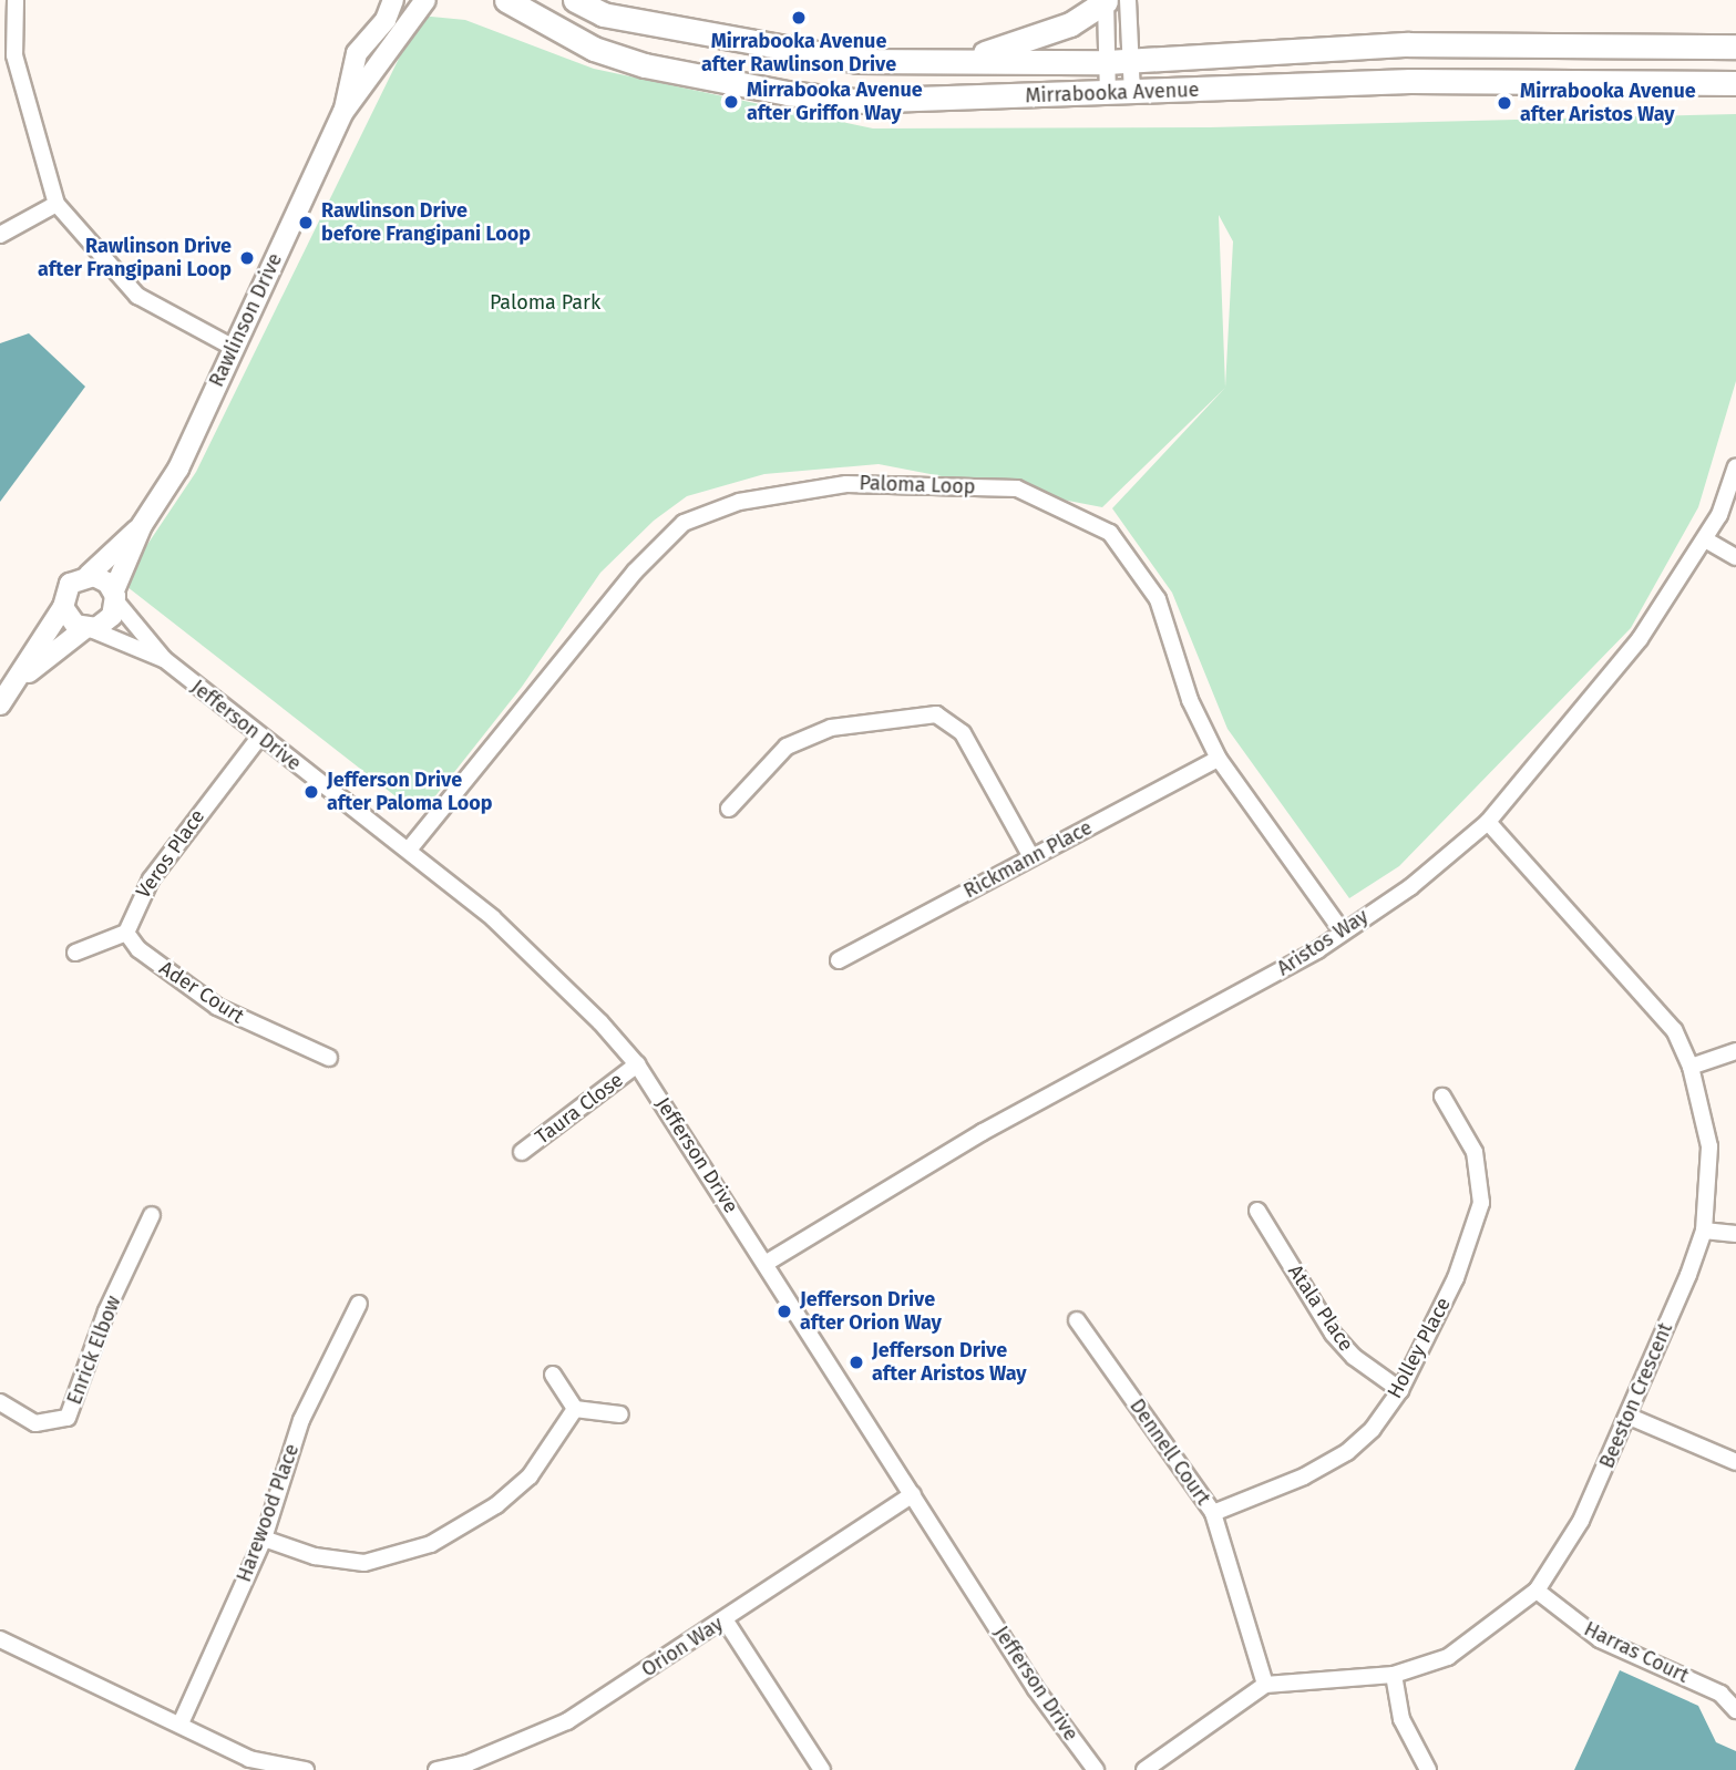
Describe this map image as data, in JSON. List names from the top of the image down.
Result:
{
  "streets": {
    "main road": ["Mirrabooka Avenue"],
    "street": [
      "Rawlinson Drive",
      "Paloma Loop",
      "Jefferson Drive",
      "Veros Place",
      "Rickmann Place",
      "Aristos Way",
      "Ader Court",
      "Taura Close",
      "Atala Place",
      "Holley Place",
      "Enrick Elbow",
      "Beeston Crescent",
      "Dennell Court",
      "Harewood Place",
      "Orion Way",
      "Harras Court"
    ]
  },
  "crossings": [
    ["Rawlinson Drive", "Jefferson Drive"],
    ["Paloma Loop", "Jefferson Drive"],
    ["Paloma Loop", "Rickmann Place"],
    ["Paloma Loop", "Aristos Way"],
    ["Jefferson Drive", "Veros Place"],
    ["Jefferson Drive", "Aristos Way"],
    ["Jefferson Drive", "Taura Close"],
    ["Jefferson Drive", "Orion Way"],
    ["Veros Place", "Ader Court"],
    ["Aristos Way", "Beeston Crescent"],
    ["Atala Place", "Holley Place"],
    ["Holley Place", "Dennell Court"],
    ["Beeston Crescent", "Dennell Court"],
    ["Beeston Crescent", "Harras Court"]
  ],
  "parks": ["Paloma Park"],
  "places": [
    "Mirrabooka Avenue after Rawlinson Drive",
    "Mirrabooka Avenue after Griffon Way",
    "Mirrabooka Avenue after Aristos Way",
    "Rawlinson Drive before Frangipani Loop",
    "Rawlinson Drive after Frangipani Loop",
    "Jefferson Drive after Paloma Loop",
    "Jefferson Drive after Orion Way",
    "Jefferson Drive after Aristos Way"
  ]
}
